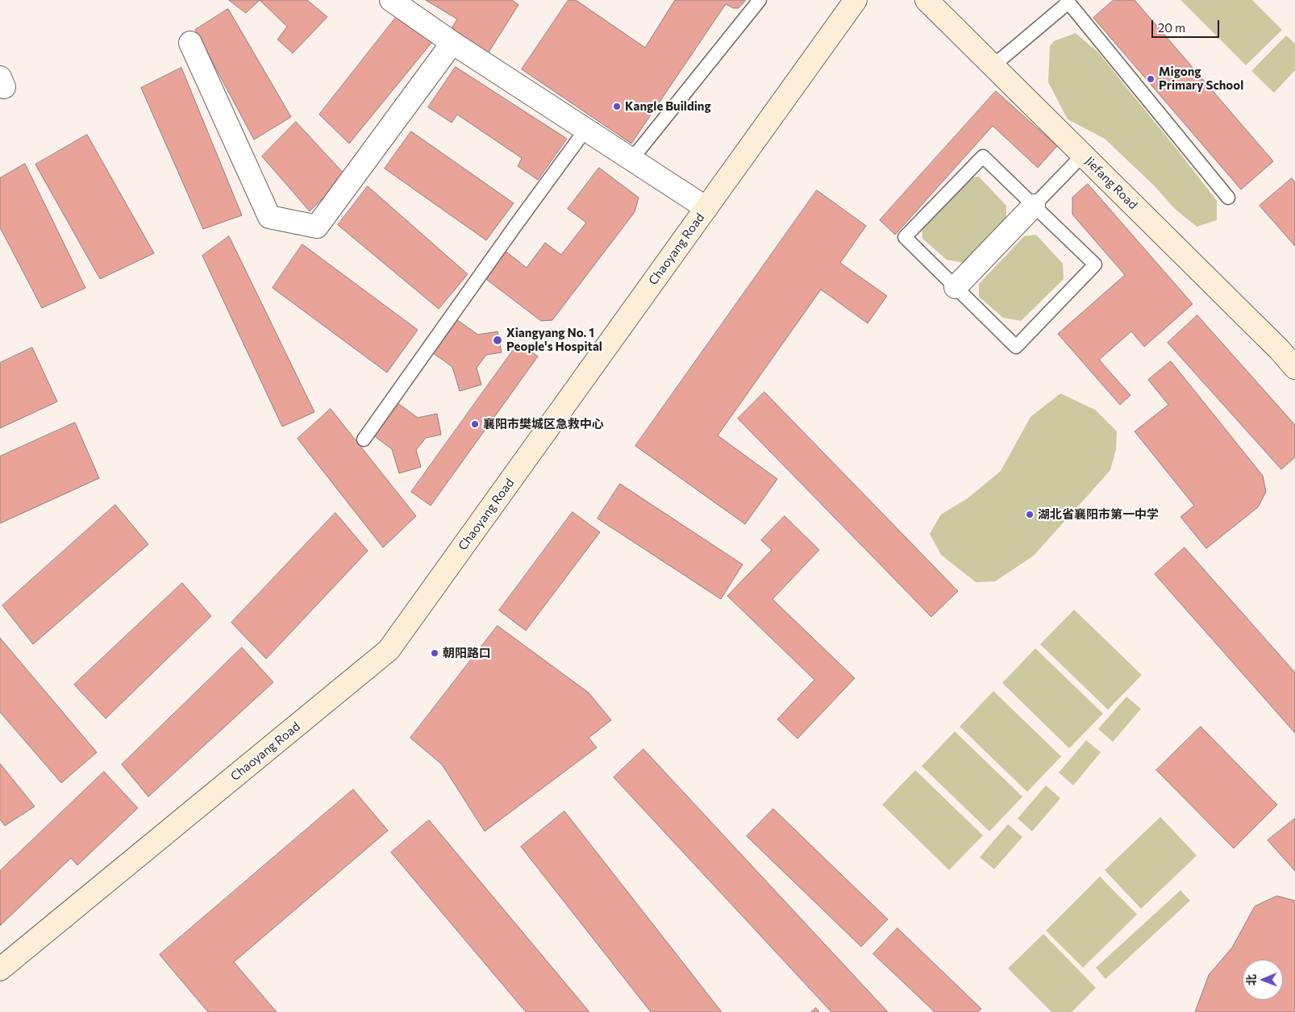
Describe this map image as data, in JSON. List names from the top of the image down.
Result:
{
  "streets": {
    "main road": ["Jiefang Road", "Chaoyang Road"]
  },
  "places": [
    "Migong Primary School",
    "Kangle Building",
    "Xiangyang No. 1 People's Hospital",
    "襄阳市樊城区急救中心",
    "湖北省襄阳市第一中学",
    "朝阳路口"
  ],
  "scale_bar": "20 m",
  "north": "left"
}
